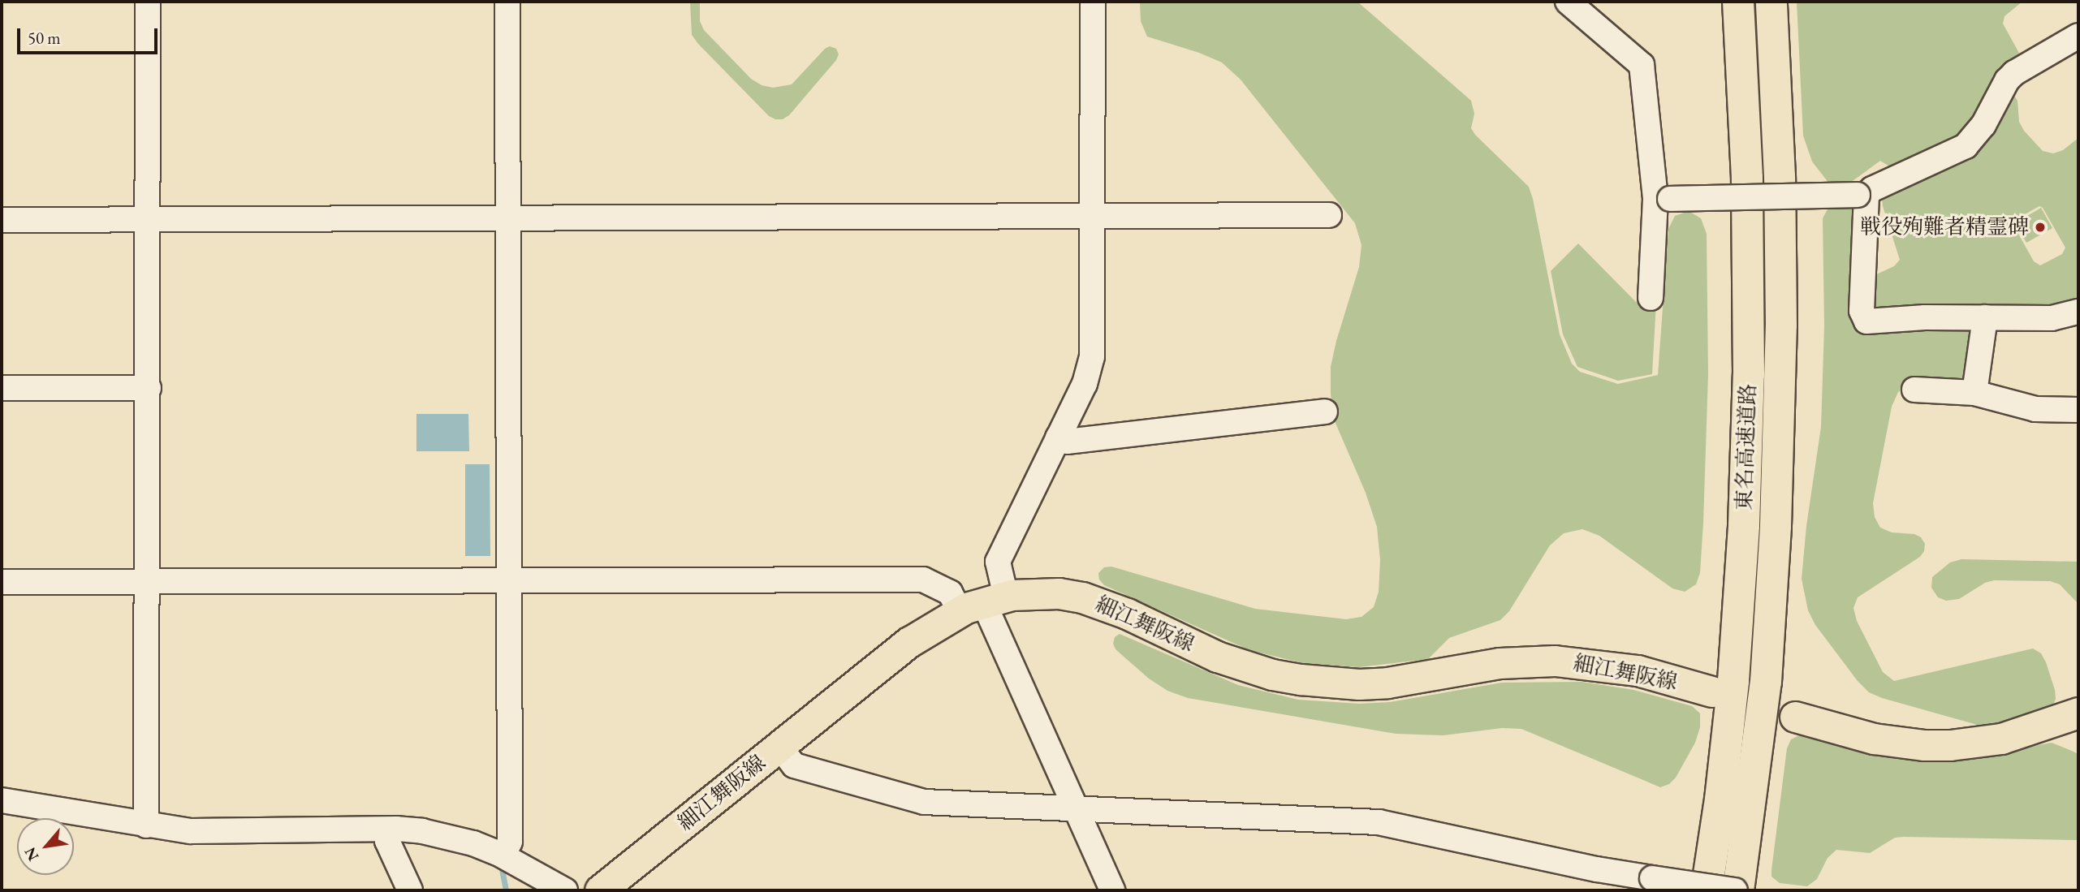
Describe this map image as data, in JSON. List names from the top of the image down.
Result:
{
  "streets": {
    "highway": ["東名高速道路"],
    "main road": ["細江舞阪線"]
  },
  "places": ["戦役殉難者精霊碑"],
  "scale_bar": "50 m",
  "north": "bottom left"
}
